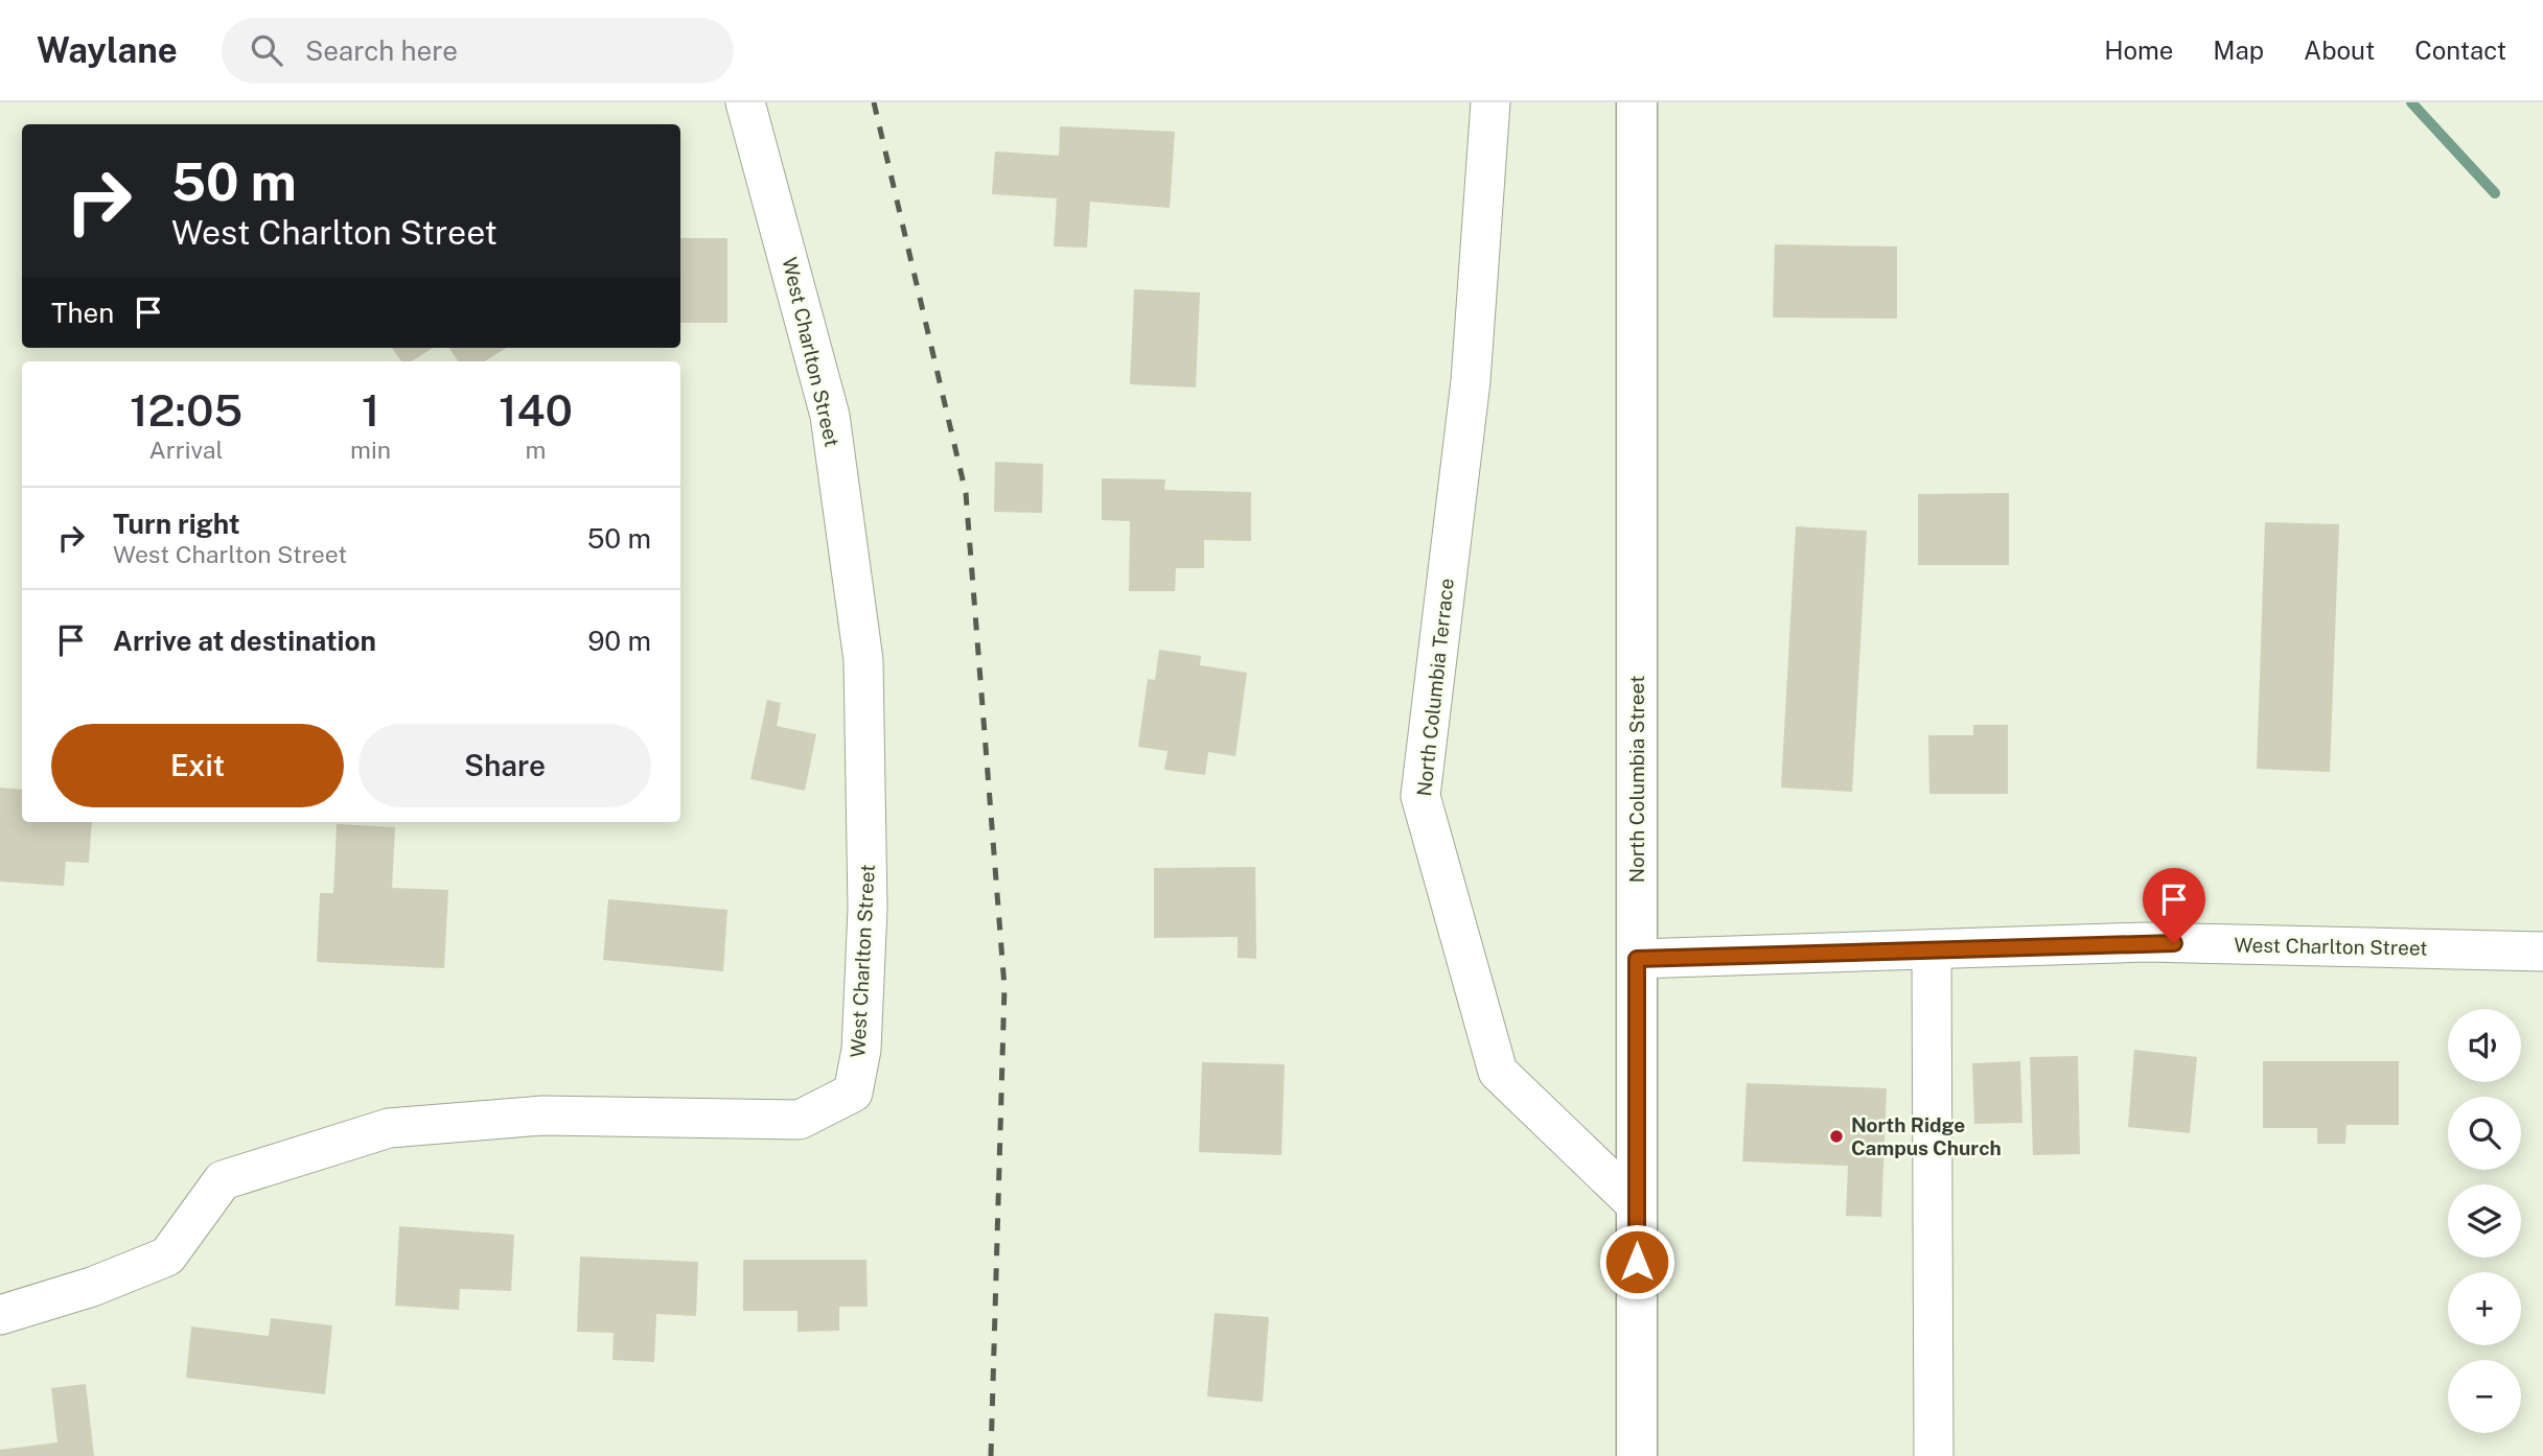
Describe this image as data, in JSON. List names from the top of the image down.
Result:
{
  "streets": {
    "main road": ["North Columbia Street"],
    "street": ["West Charlton Street", "North Columbia Terrace"]
  },
  "crossings": [
    ["West Charlton Street", "North Columbia Street"],
    ["North Columbia Terrace", "North Columbia Street"]
  ],
  "places": ["North Ridge Campus Church"],
  "page": {
    "header": "Waylane",
    "search": "Search here",
    "nav": [
      "Home",
      "Map",
      "About",
      "Contact"
    ],
    "turn": ["50 m", "West Charlton Street"],
    "then": "Then",
    "eta": [
      "12:05",
      "Arrival",
      "1",
      "min",
      "140",
      "m"
    ],
    "list": [
      {
        "name": "Turn right",
        "note": "West Charlton Street",
        "value": "50 m"
      },
      {
        "name": "Arrive at destination",
        "value": "90 m"
      }
    ],
    "buttons": ["Exit", "Share"],
    "map_buttons": ["+", "−"]
  }
}
